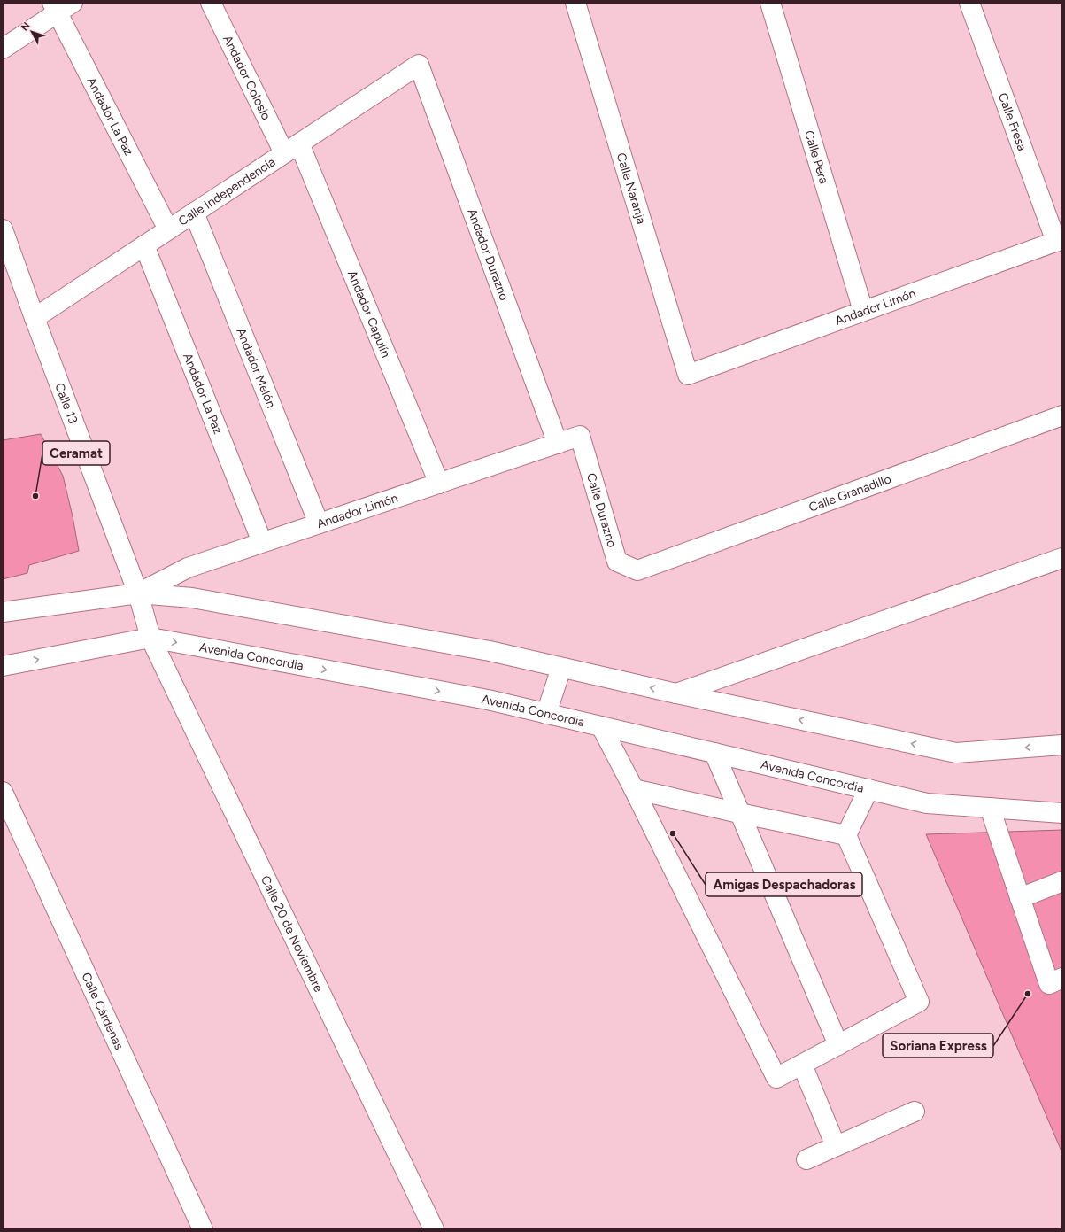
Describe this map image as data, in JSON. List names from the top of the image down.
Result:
{
  "streets": {
    "street": [
      "Andador Colosio",
      "Andador La Paz",
      "Calle Fresa",
      "Calle Pera",
      "Calle Naranja",
      "Calle Independencia",
      "Andador Durazno",
      "Andador Limón",
      "Andador Capulín",
      "Andador Melón",
      "Calle 13",
      "Calle Granadillo",
      "Calle Durazno",
      "Avenida Concordia",
      "Calle 20 de Noviembre",
      "Calle Cárdenas"
    ]
  },
  "crossings": [
    ["Andador Colosio", "Calle Independencia"],
    ["Andador Colosio", "Andador Capulín"],
    ["Andador La Paz", "Calle Independencia"],
    ["Andador La Paz", "Andador Limón"],
    ["Calle Fresa", "Andador Limón"],
    ["Calle Pera", "Andador Limón"],
    ["Calle Naranja", "Andador Limón"],
    ["Calle Independencia", "Andador Durazno"],
    ["Calle Independencia", "Andador Capulín"],
    ["Calle Independencia", "Andador Melón"],
    ["Calle Independencia", "Calle 13"],
    ["Andador Durazno", "Andador Limón"],
    ["Andador Limón", "Andador Capulín"],
    ["Andador Limón", "Andador Melón"],
    ["Andador Limón", "Calle 13"],
    ["Andador Limón", "Calle Durazno"],
    ["Calle 13", "Avenida Concordia"],
    ["Calle 13", "Calle 20 de Noviembre"],
    ["Calle Granadillo", "Calle Durazno"],
    ["Avenida Concordia", "Calle 20 de Noviembre"]
  ],
  "places": ["Ceramat", "Amigas Despachadoras", "Soriana Express"],
  "north": "top left"
}
